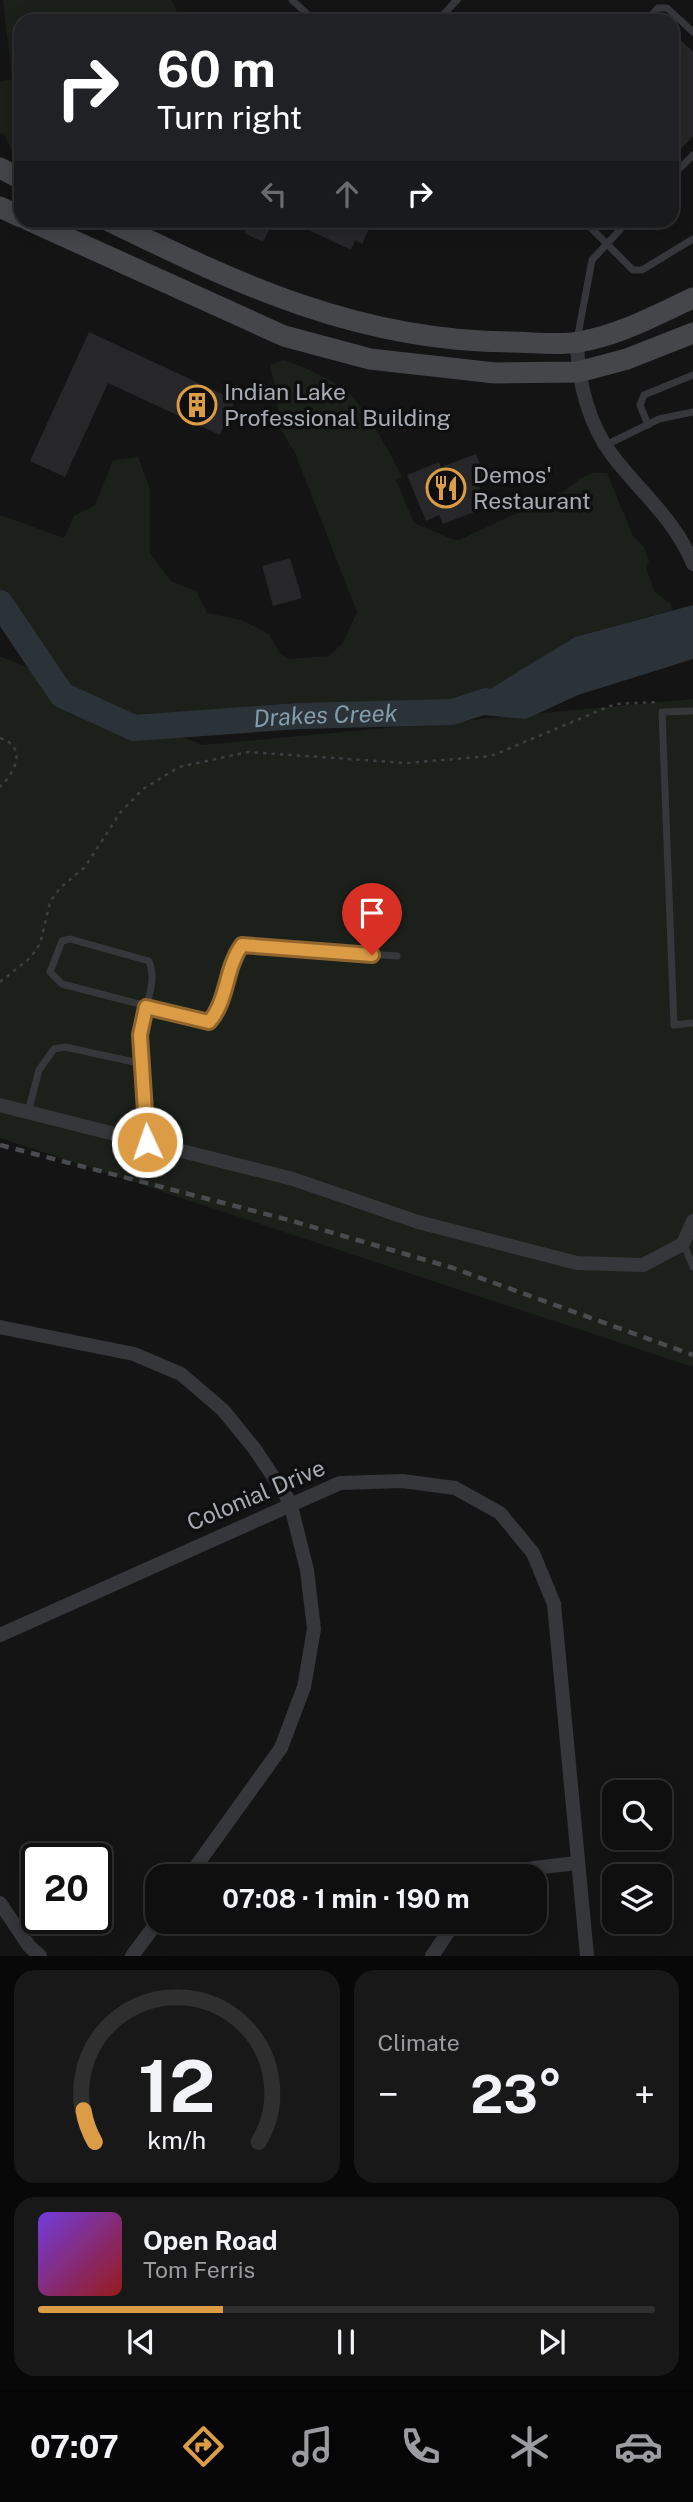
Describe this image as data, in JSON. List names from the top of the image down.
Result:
{
  "streets": {
    "street": ["Colonial Drive"]
  },
  "water": ["Drakes Creek"],
  "places": {
    "building": ["Indian Lake Professional Building"],
    "restaurant": ["Demos' Restaurant"]
  },
  "page": {
    "turn": ["60 m", "Turn right"],
    "limit": "20",
    "trip": "07:08 · 1 min · 190 m",
    "tile": "Climate",
    "heat": ["−", "23°", "+"],
    "song": ["Open Road", "Tom Ferris"],
    "tabs": "07:07",
    "gauge": ["12", "km/h"]
  }
}
